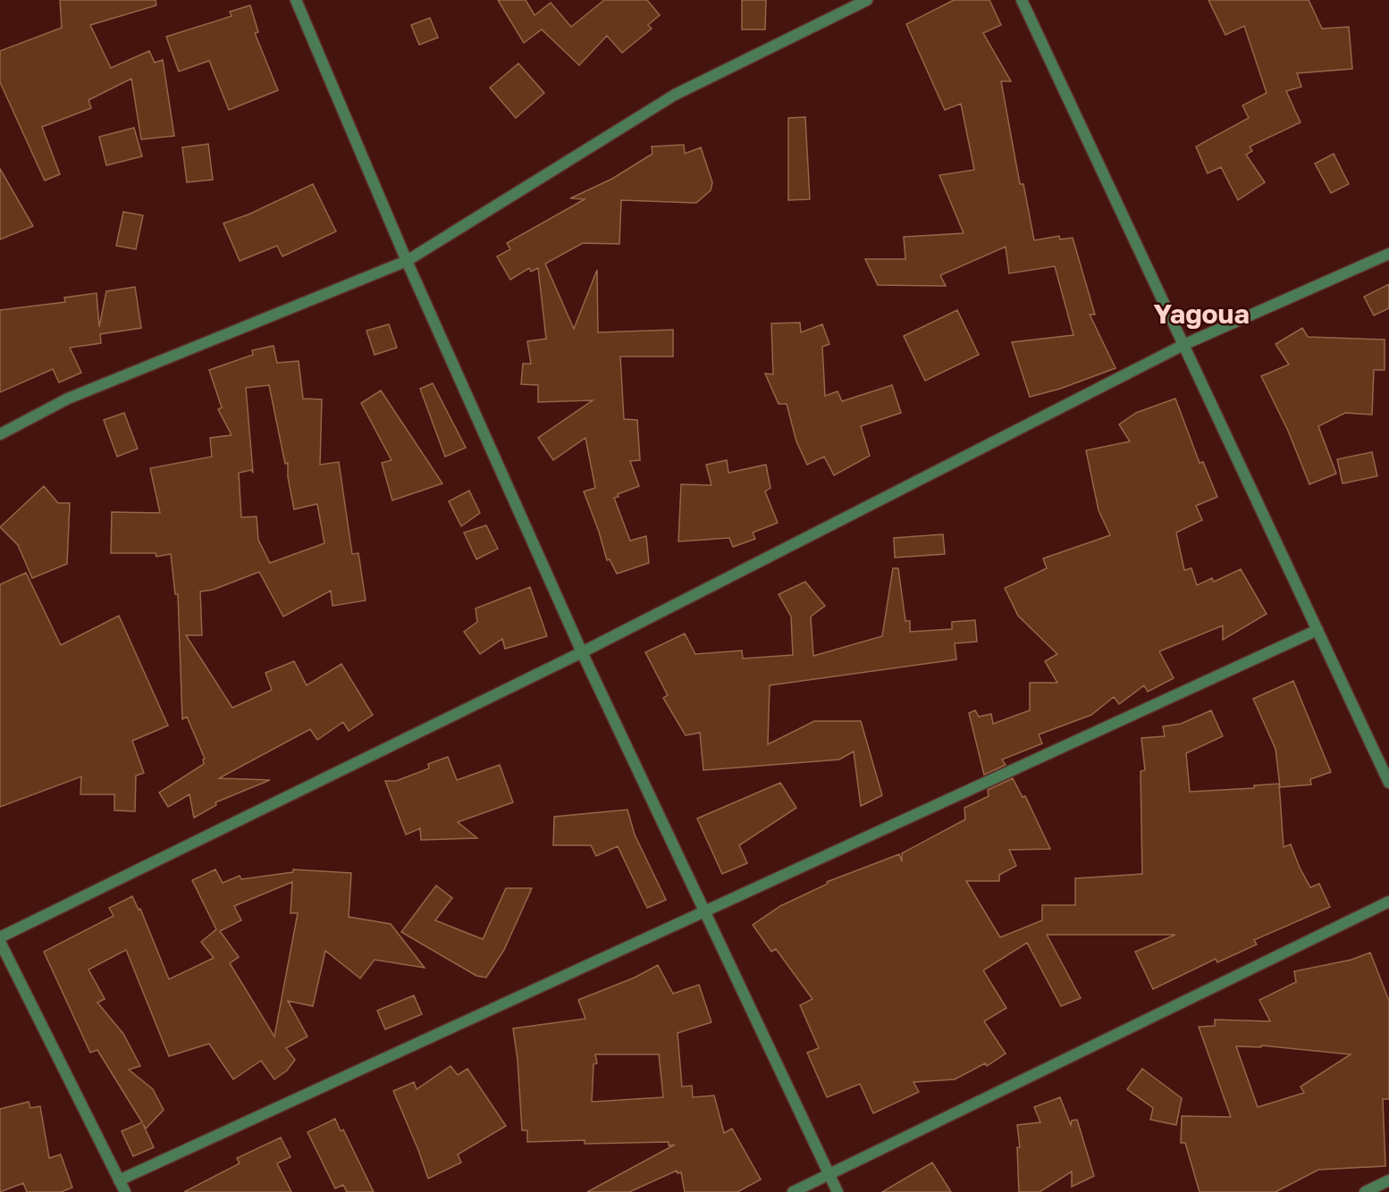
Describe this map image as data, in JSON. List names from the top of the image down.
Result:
{
  "districts": ["Yagoua"]
}
